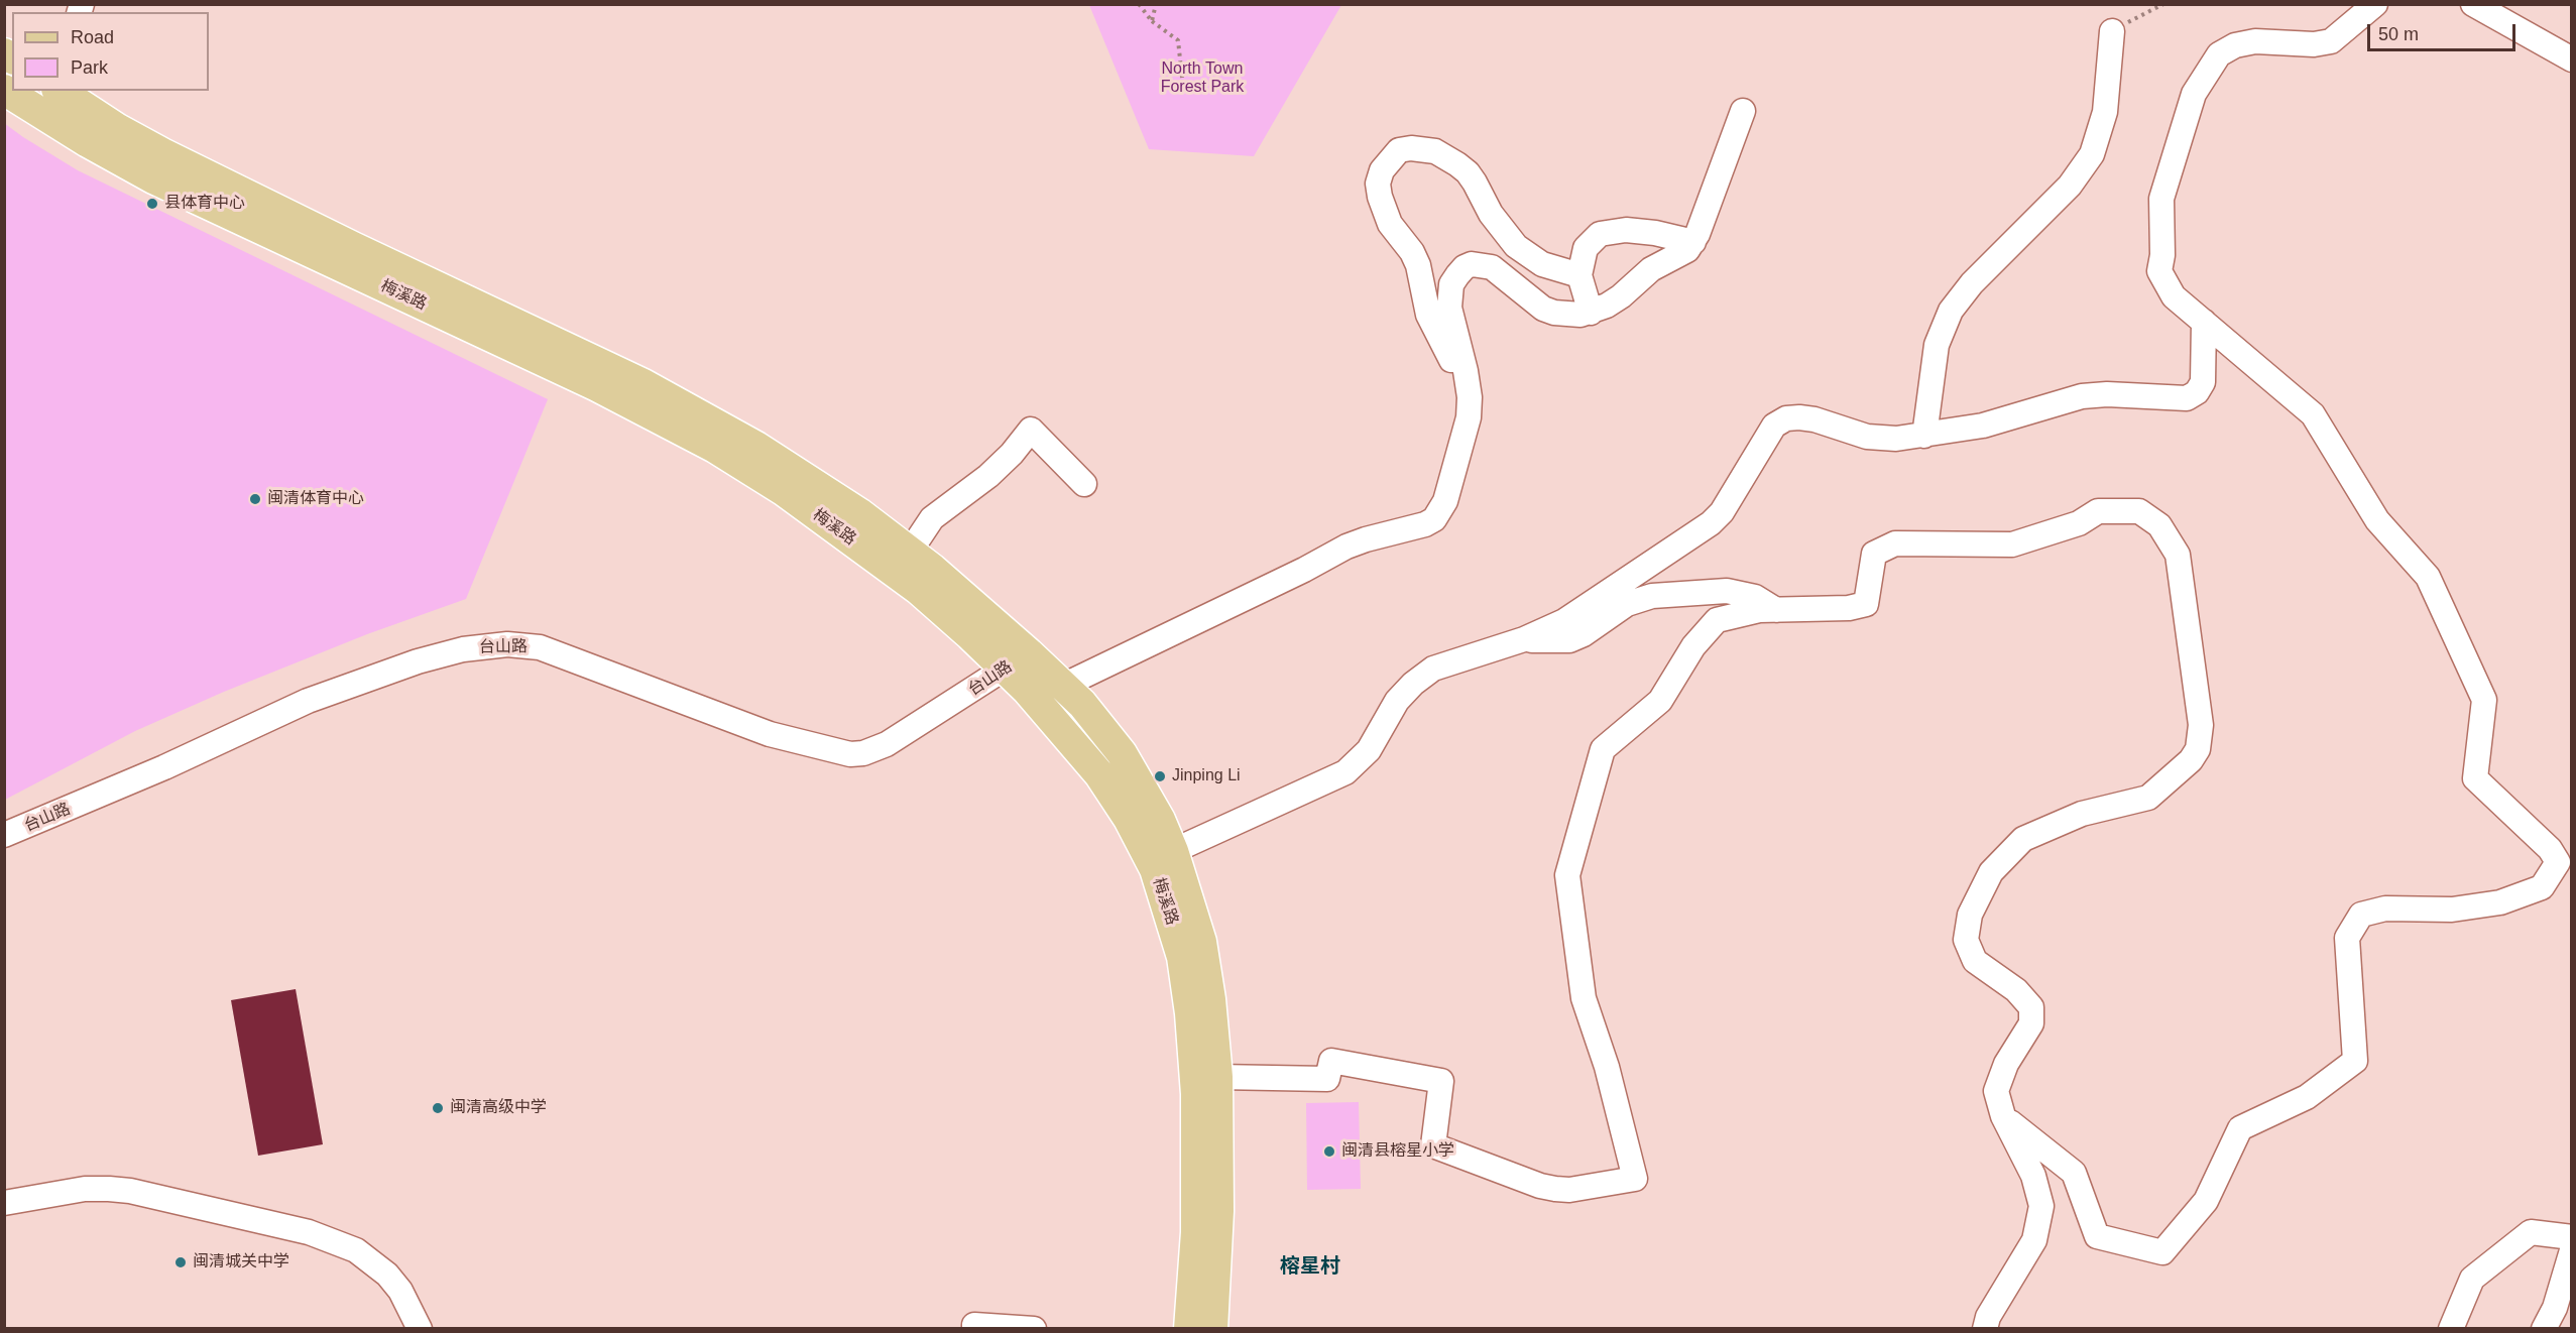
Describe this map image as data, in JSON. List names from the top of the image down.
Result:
{
  "streets": {
    "main road": ["梅溪路"],
    "street": ["台山路"]
  },
  "crossings": [
    ["梅溪路", "台山路"]
  ],
  "districts": ["榕星村"],
  "parks": ["North Town Forest Park"],
  "places": [
    "县体育中心",
    "闽清体育中心",
    "Jinping Li",
    "闽清高级中学",
    "闽清县榕星小学",
    "闽清城关中学"
  ],
  "legend": ["Road", "Park"],
  "scale_bar": "50 m"
}
